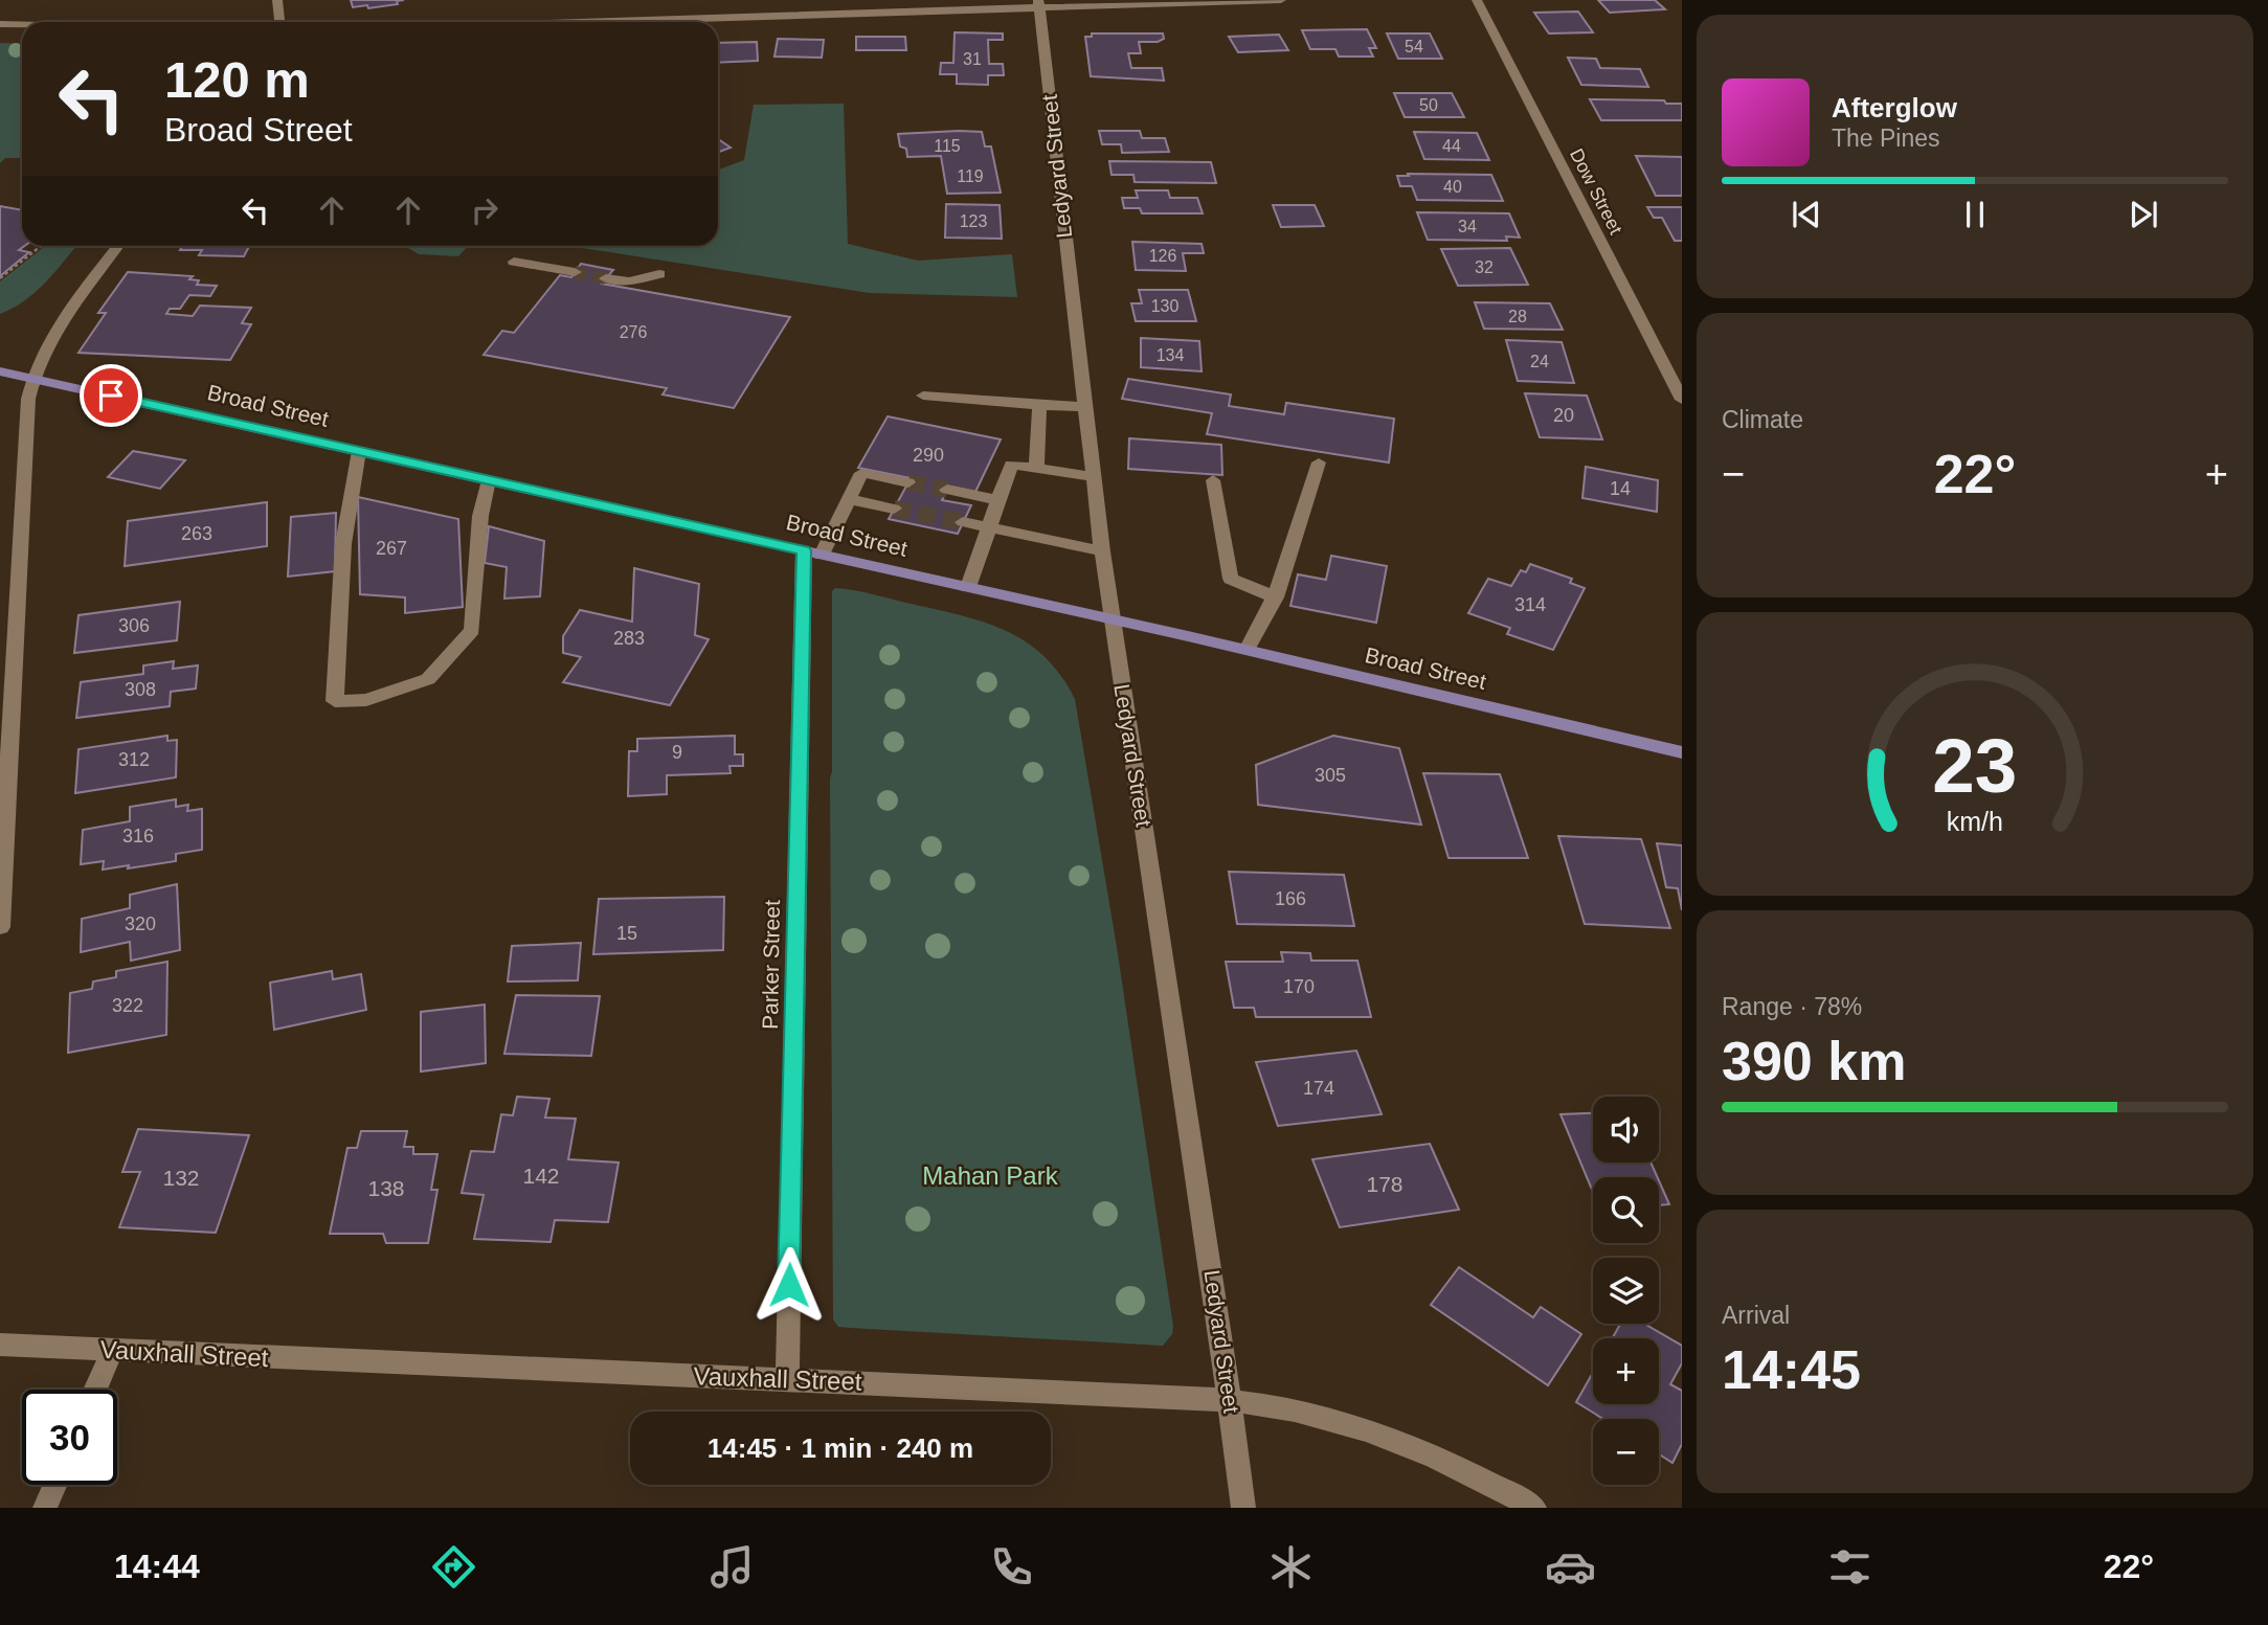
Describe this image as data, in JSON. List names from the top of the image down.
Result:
{
  "streets": {
    "main road": ["Broad Street"],
    "street": [
      "Ledyard Street",
      "Dow Street",
      "Parker Street",
      "Vauxhall Street"
    ]
  },
  "crossings": [
    ["Ledyard Street", "Broad Street"],
    ["Ledyard Street", "Vauxhall Street"],
    ["Broad Street", "Parker Street"],
    ["Parker Street", "Vauxhall Street"]
  ],
  "parks": ["Mahan Park"],
  "house_numbers": [
    "54",
    "31",
    "50",
    "115",
    "44",
    "119",
    "40",
    "123",
    "34",
    "126",
    "32",
    "130",
    "28",
    "276",
    "134",
    "24",
    "20",
    "290",
    "14",
    "263",
    "267",
    "314",
    "306",
    "283",
    "308",
    "9",
    "312",
    "305",
    "316",
    "166",
    "320",
    "15",
    "170",
    "322",
    "174",
    "142",
    "132",
    "178",
    "138"
  ],
  "page": {
    "turn": ["120 m", "Broad Street"],
    "song": ["Afterglow", "The Pines"],
    "tile": [
      "Climate",
      ["Range · 78%", "390 km"],
      ["Arrival", "14:45"]
    ],
    "heat": ["−", "22°", "+"],
    "map_buttons": ["+", "−"],
    "limit": "30",
    "trip": "14:45 · 1 min · 240 m",
    "tabs": ["14:44", "22°"],
    "gauge": ["23", "km/h"]
  }
}
